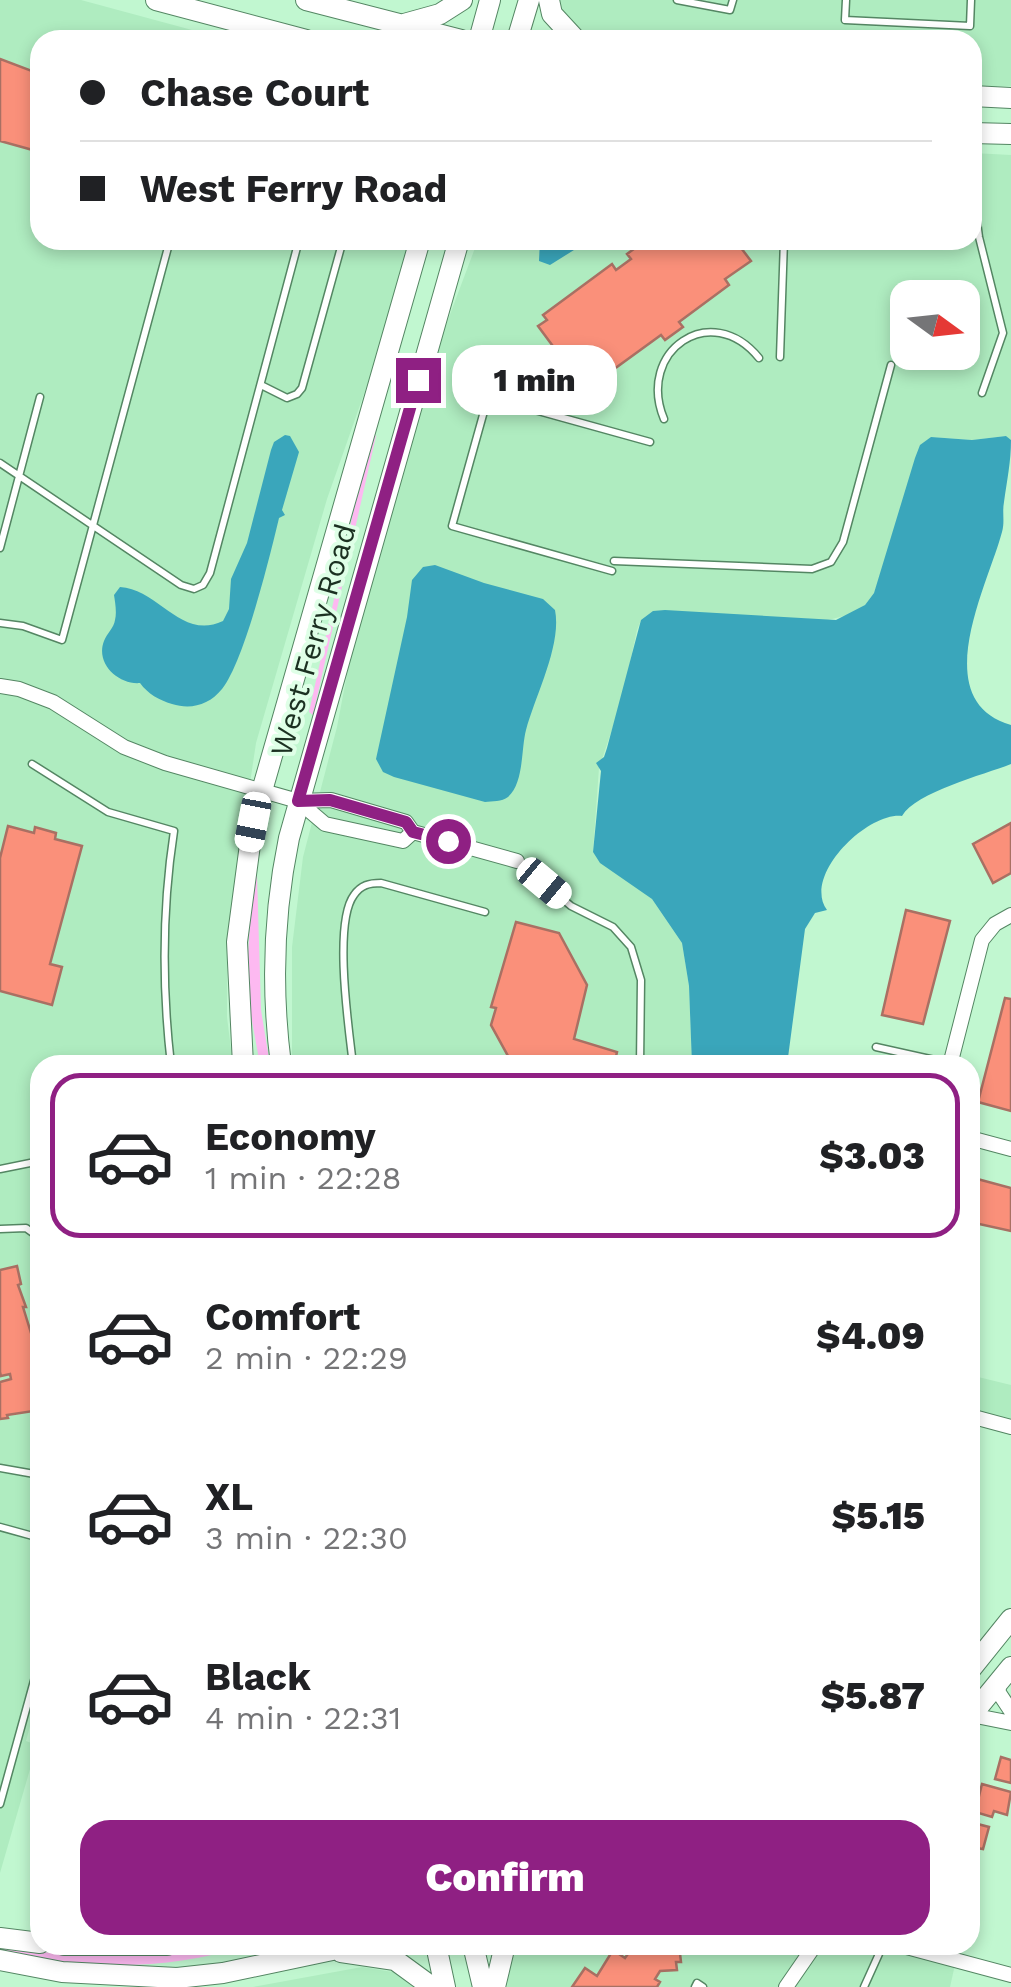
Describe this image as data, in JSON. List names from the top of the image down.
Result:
{
  "streets": {
    "main road": ["West Ferry Road"]
  },
  "north": "right",
  "page": {
    "banner": ["Chase Court", "West Ferry Road"],
    "bubble": "1 min",
    "list": [
      {
        "name": "Economy",
        "note": "1 min · 22:28",
        "value": "$3.03"
      },
      {
        "name": "Comfort",
        "note": "2 min · 22:29",
        "value": "$4.09"
      },
      {
        "name": "XL",
        "note": "3 min · 22:30",
        "value": "$5.15"
      },
      {
        "name": "Black",
        "note": "4 min · 22:31",
        "value": "$5.87"
      }
    ],
    "buttons": "Confirm"
  }
}
